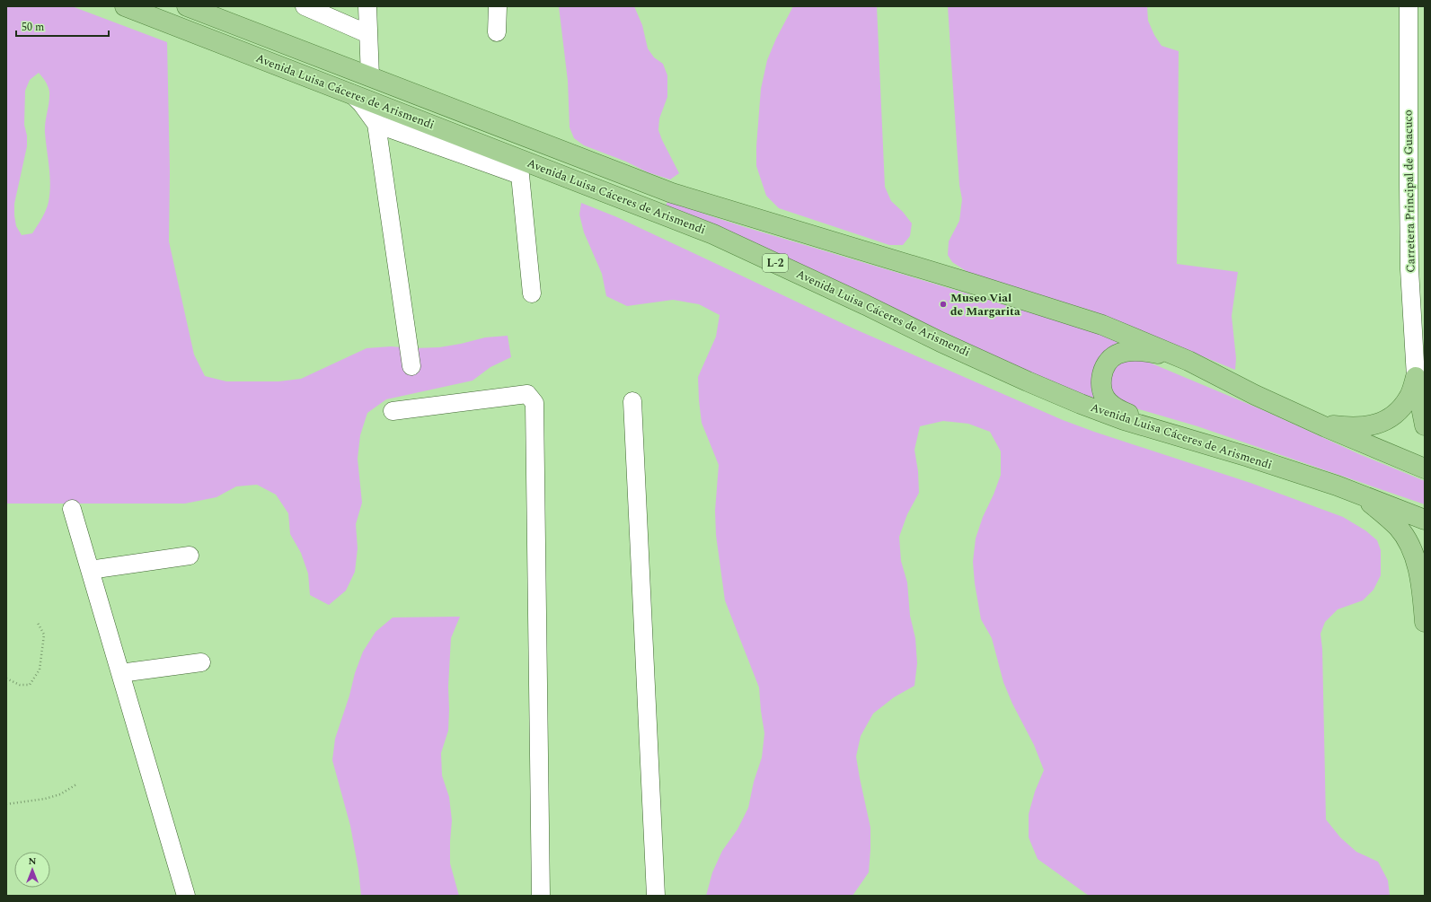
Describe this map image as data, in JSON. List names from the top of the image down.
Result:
{
  "streets": {
    "main road": ["Avenida Luisa Cáceres de Arismendi", "L-2"],
    "street": ["Carretera Principal de Guacuco"]
  },
  "places": ["Museo Vial de Margarita"],
  "scale_bar": "50 m",
  "north": "top"
}
